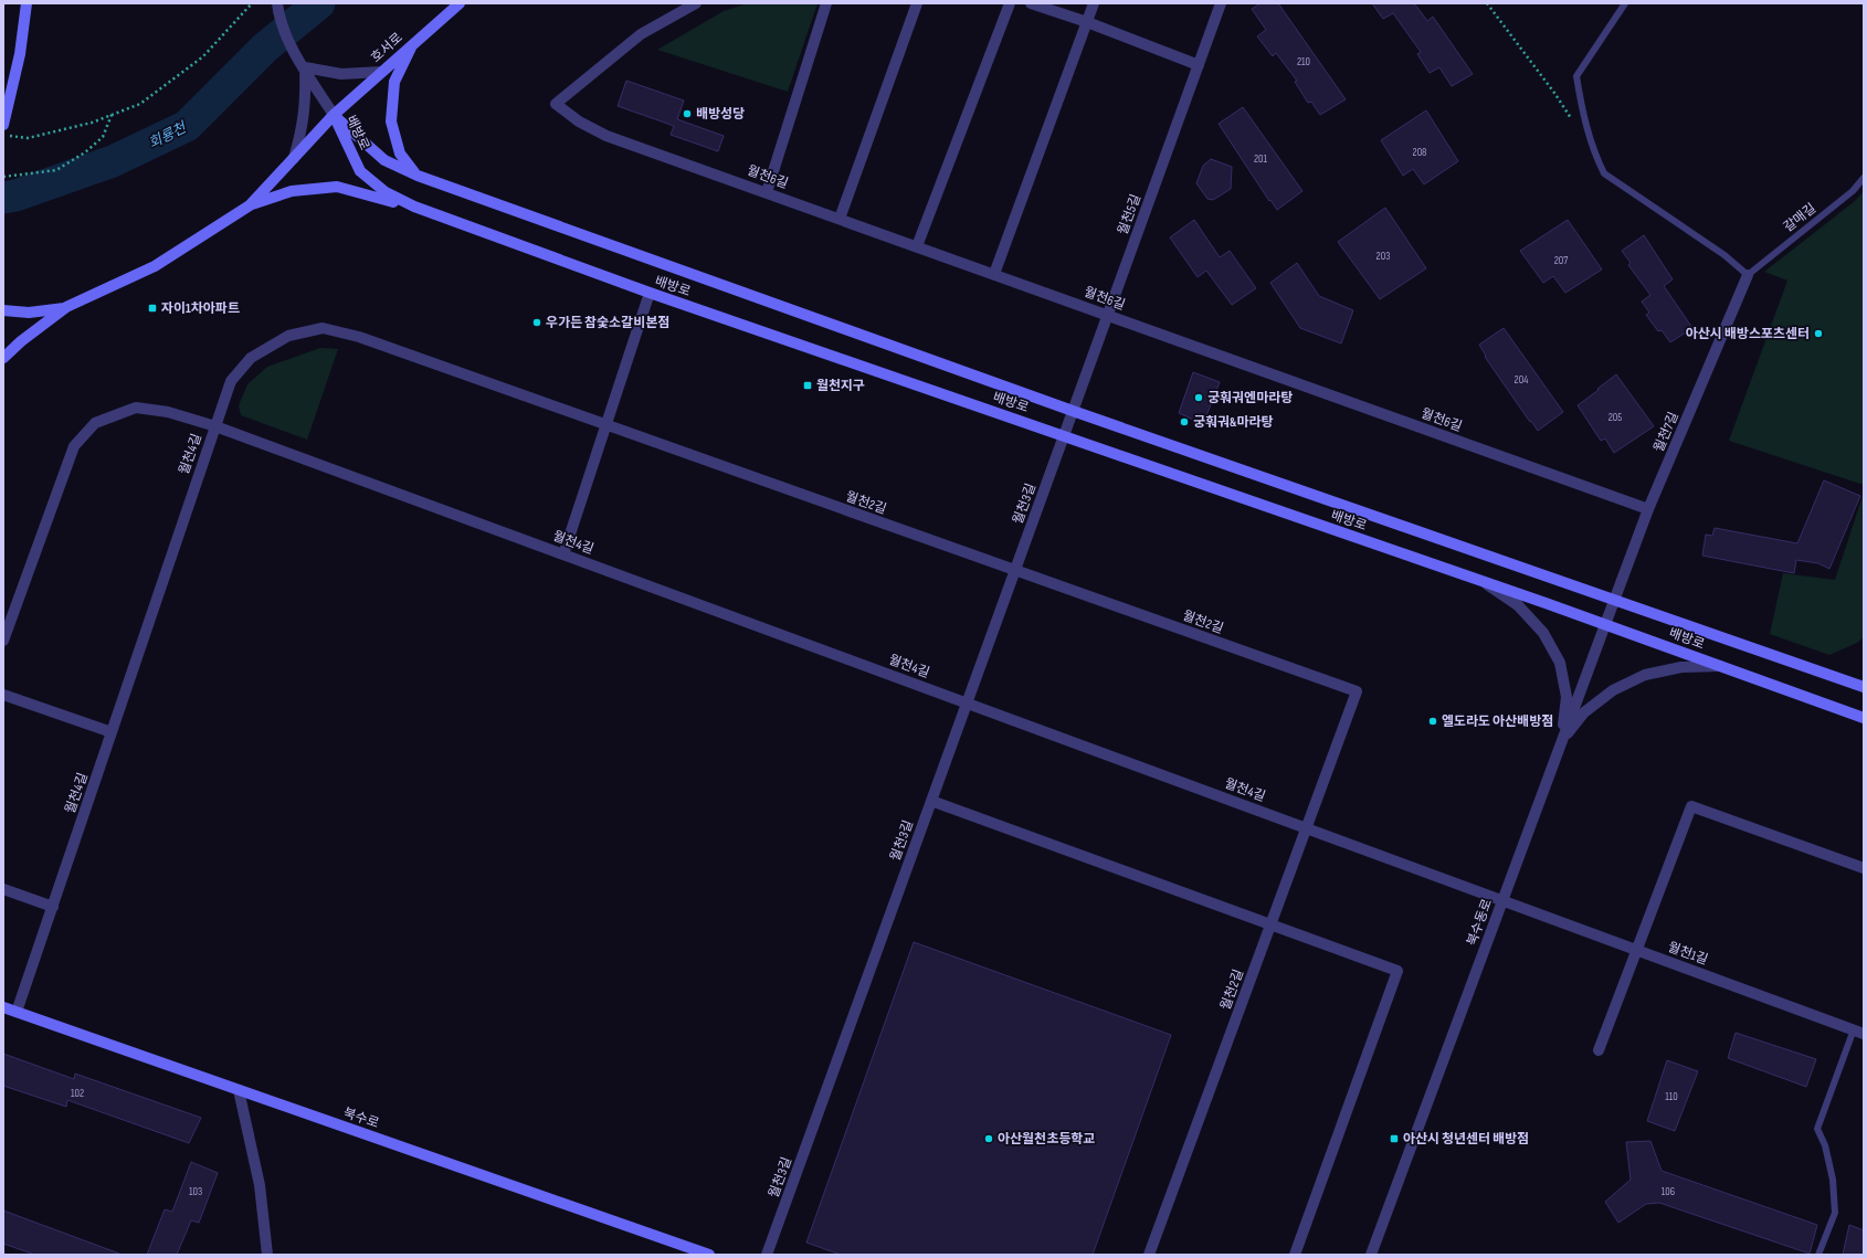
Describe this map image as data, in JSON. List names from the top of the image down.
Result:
{
  "streets": {
    "street": [
      "호서로",
      "배방로",
      "월천6길",
      "월천5길",
      "월천7길",
      "월천4길",
      "월천2길",
      "월천3길",
      "북수동로",
      "월천1길",
      "북수로"
    ],
    "lane": ["갈매길"]
  },
  "crossings": [
    ["호서로", "배방로"],
    ["배방로", "월천5길"],
    ["배방로", "월천7길"],
    ["배방로", "월천3길"],
    ["배방로", "북수동로"],
    ["월천6길", "월천5길"],
    ["월천6길", "월천7길"],
    ["월천5길", "월천3길"],
    ["갈매길", "월천7길"],
    ["월천7길", "북수동로"],
    ["월천4길", "월천2길"],
    ["월천4길", "월천3길"],
    ["월천4길", "북수동로"],
    ["월천4길", "월천1길"],
    ["월천4길", "북수로"],
    ["월천2길", "월천3길"],
    ["북수동로", "월천1길"]
  ],
  "water": ["회룡천"],
  "places": {
    "other": [
      "배방성당",
      "우가든 참숯소갈비본점",
      "아산시 배방스포츠센터",
      "궁훠궈엔마라탕",
      "궁훠궈&마라탕",
      "엘도라도 아산배방점",
      "아산월천초등학교"
    ],
    "transit": ["자이1차아파트", "월천지구", "아산시 청년센터 배방점"]
  },
  "house_numbers": [
    "210",
    "208",
    "201",
    "203",
    "207",
    "204",
    "205",
    "102",
    "110",
    "103",
    "106"
  ]
}
